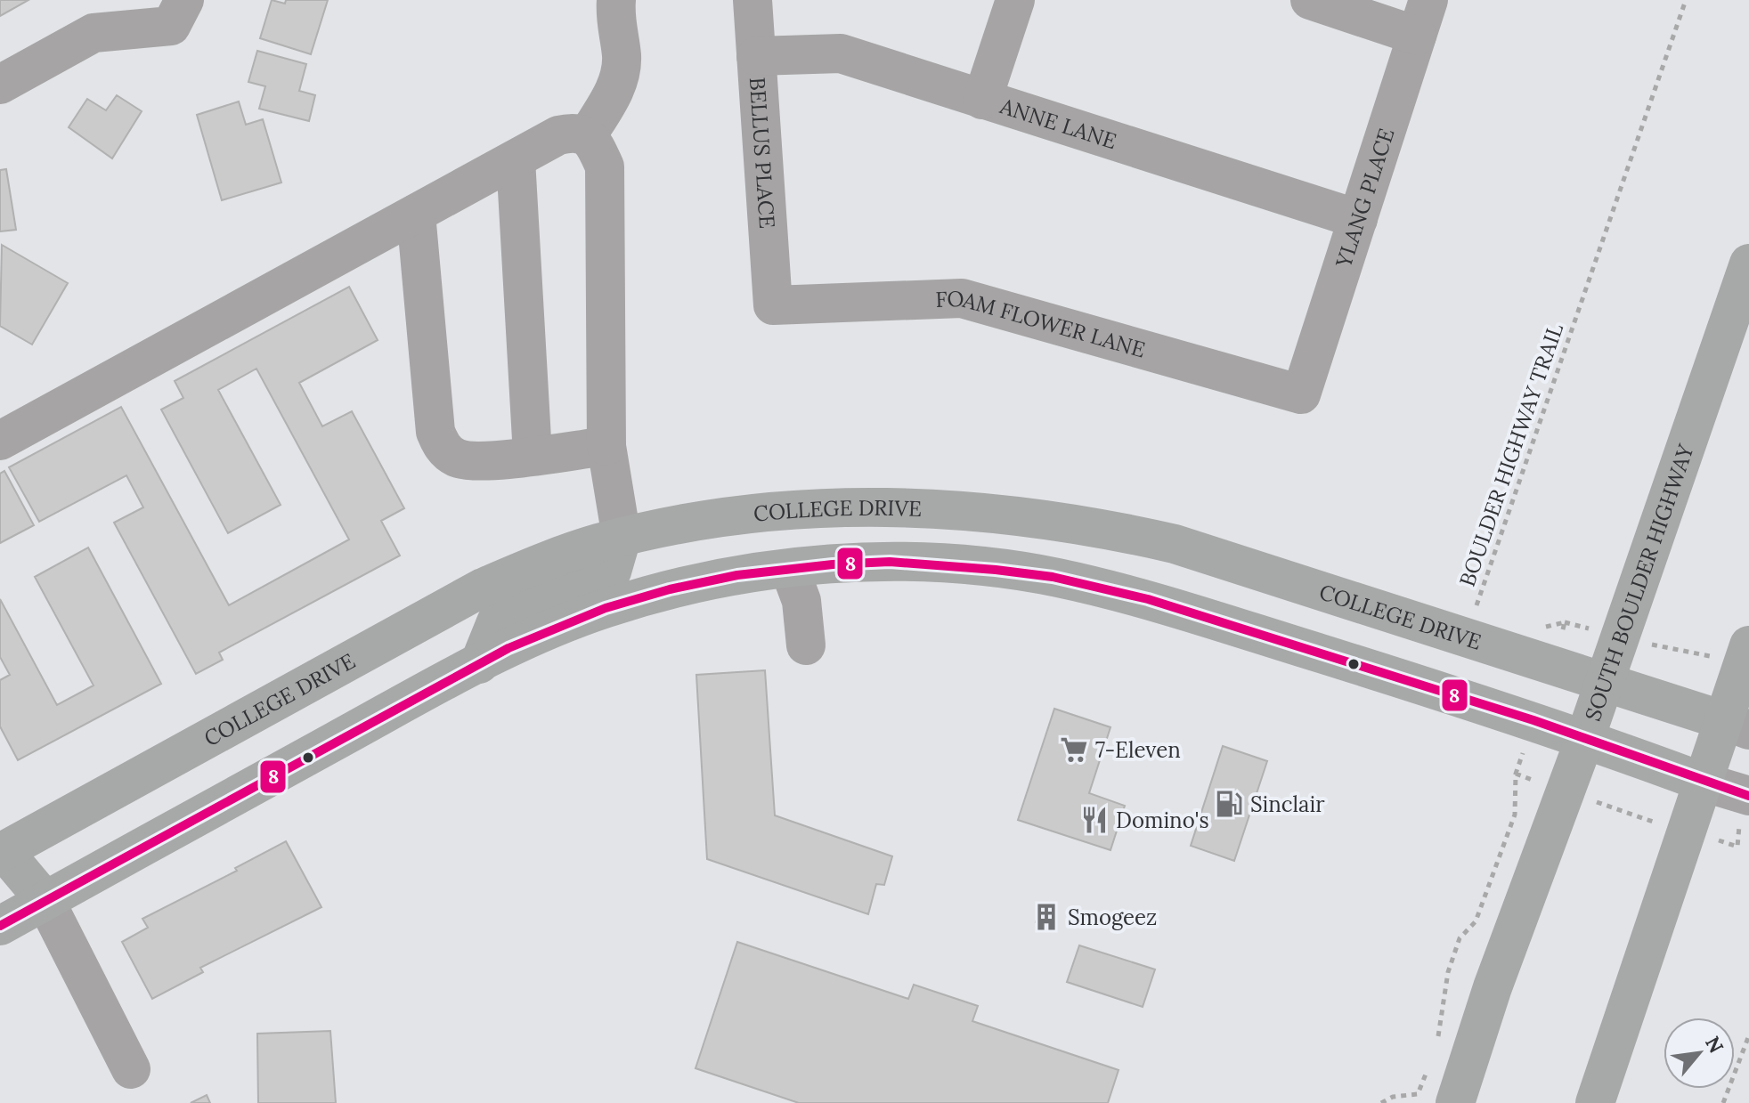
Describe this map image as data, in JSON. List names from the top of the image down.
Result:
{
  "streets": {
    "main road": ["COLLEGE DRIVE", "SOUTH BOULDER HIGHWAY"],
    "street": [
      "ANNE LANE",
      "BELLUS PLACE",
      "YLANG PLACE",
      "FOAM FLOWER LANE"
    ],
    "path": ["BOULDER HIGHWAY TRAIL"]
  },
  "crossings": [
    ["ANNE LANE", "BELLUS PLACE"],
    ["ANNE LANE", "YLANG PLACE"],
    ["BELLUS PLACE", "FOAM FLOWER LANE"],
    ["YLANG PLACE", "FOAM FLOWER LANE"],
    ["COLLEGE DRIVE", "SOUTH BOULDER HIGHWAY"]
  ],
  "places": {
    "supermarket": ["7-Eleven"],
    "fuel station": ["Sinclair"],
    "restaurant": ["Domino's"],
    "building": ["Smogeez"]
  },
  "lines": ["transit line 8"],
  "north": "top right"
}
